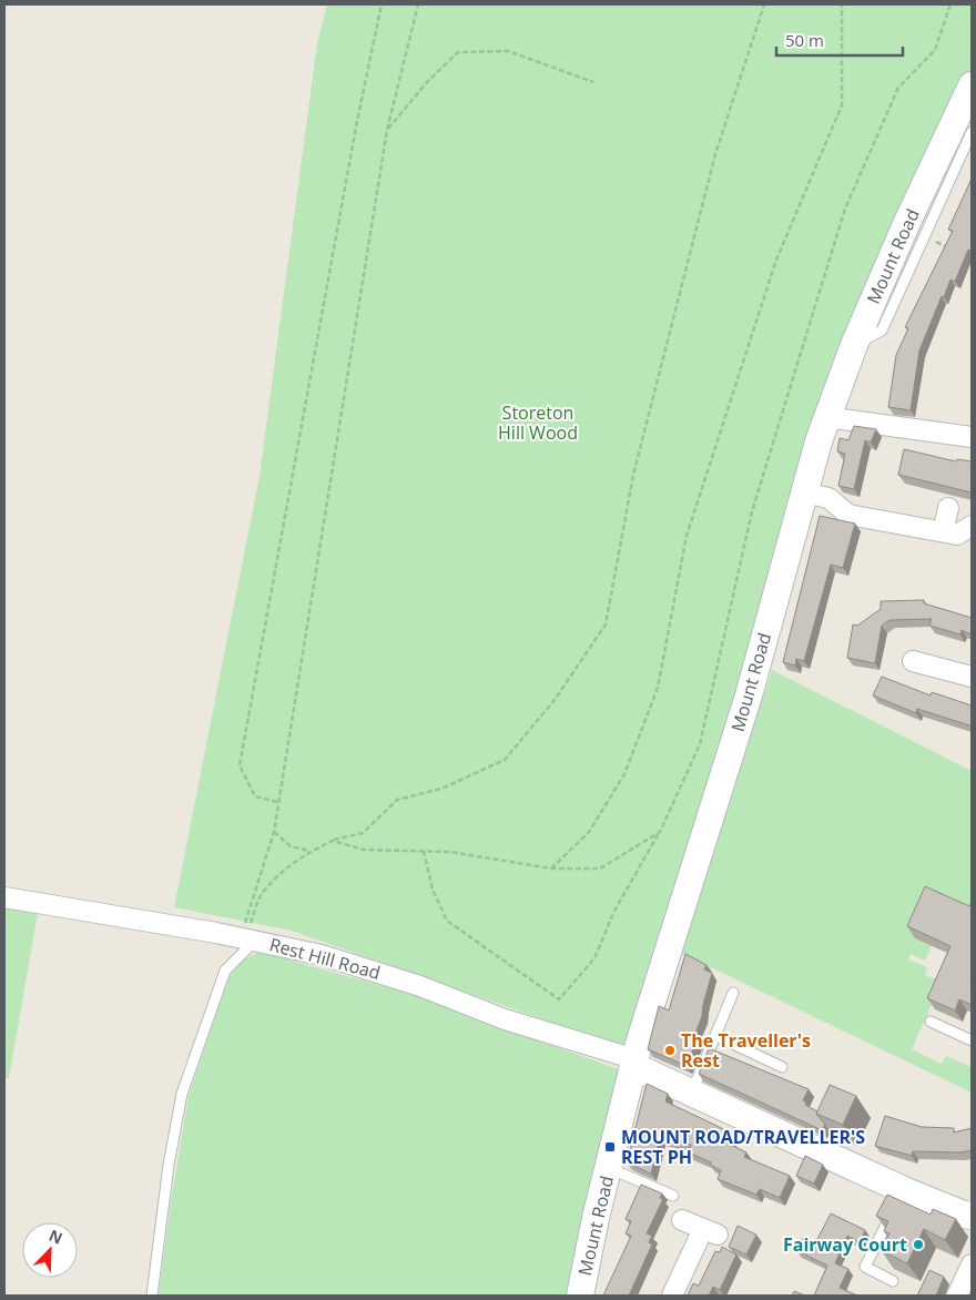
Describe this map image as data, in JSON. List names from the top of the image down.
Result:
{
  "streets": {
    "main road": ["Mount Road"],
    "street": ["Rest Hill Road"]
  },
  "crossings": [
    ["Mount Road", "Rest Hill Road"]
  ],
  "parks": ["Storeton Hill Wood"],
  "places": {
    "other": ["The Traveller's Rest", "Fairway Court"],
    "transit": ["MOUNT ROAD/TRAVELLER'S REST PH"]
  },
  "scale_bar": "50 m",
  "north": "top right"
}
